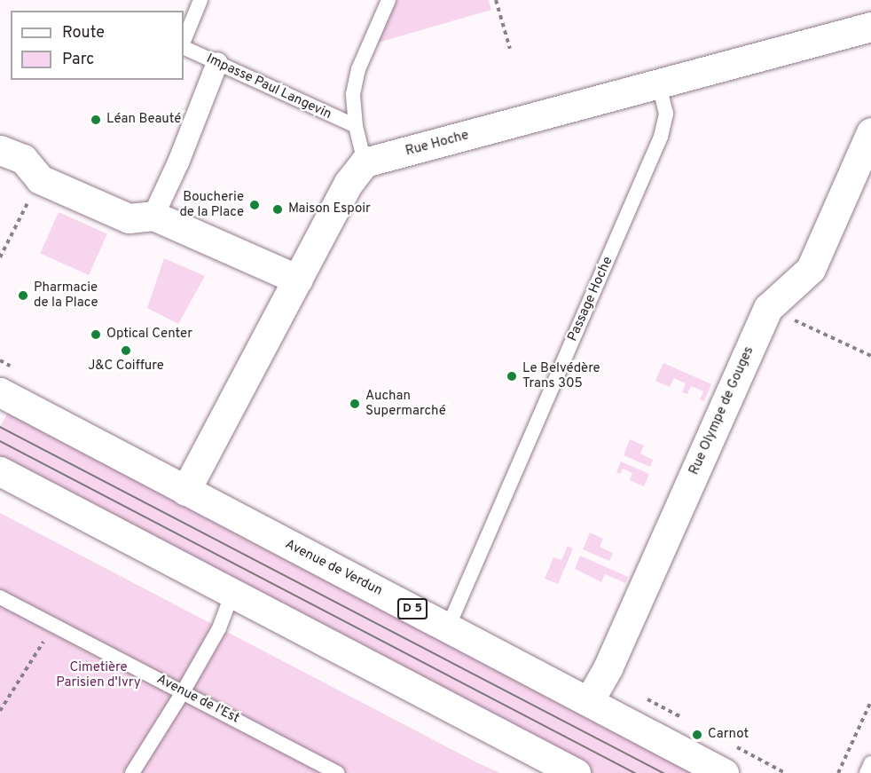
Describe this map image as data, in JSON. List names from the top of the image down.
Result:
{
  "streets": {
    "street": [
      "Rue Hoche",
      "Rue Olympe de Gouges",
      "Avenue de Verdun",
      "D 5"
    ],
    "lane": ["Impasse Paul Langevin", "Passage Hoche", "Avenue de l'Est"]
  },
  "crossings": [
    ["Rue Hoche", "Passage Hoche"],
    ["Passage Hoche", "Avenue de Verdun"],
    ["Rue Olympe de Gouges", "Avenue de Verdun"]
  ],
  "parks": ["Cimetière Parisien d'Ivry"],
  "places": [
    "Léan Beauté",
    "Boucherie de la Place",
    "Maison Espoir",
    "Pharmacie de la Place",
    "Optical Center",
    "J&C Coiffure",
    "Le Belvédère Trans 305",
    "Auchan Supermarché",
    "Carnot"
  ],
  "legend": ["Route", "Parc"]
}
